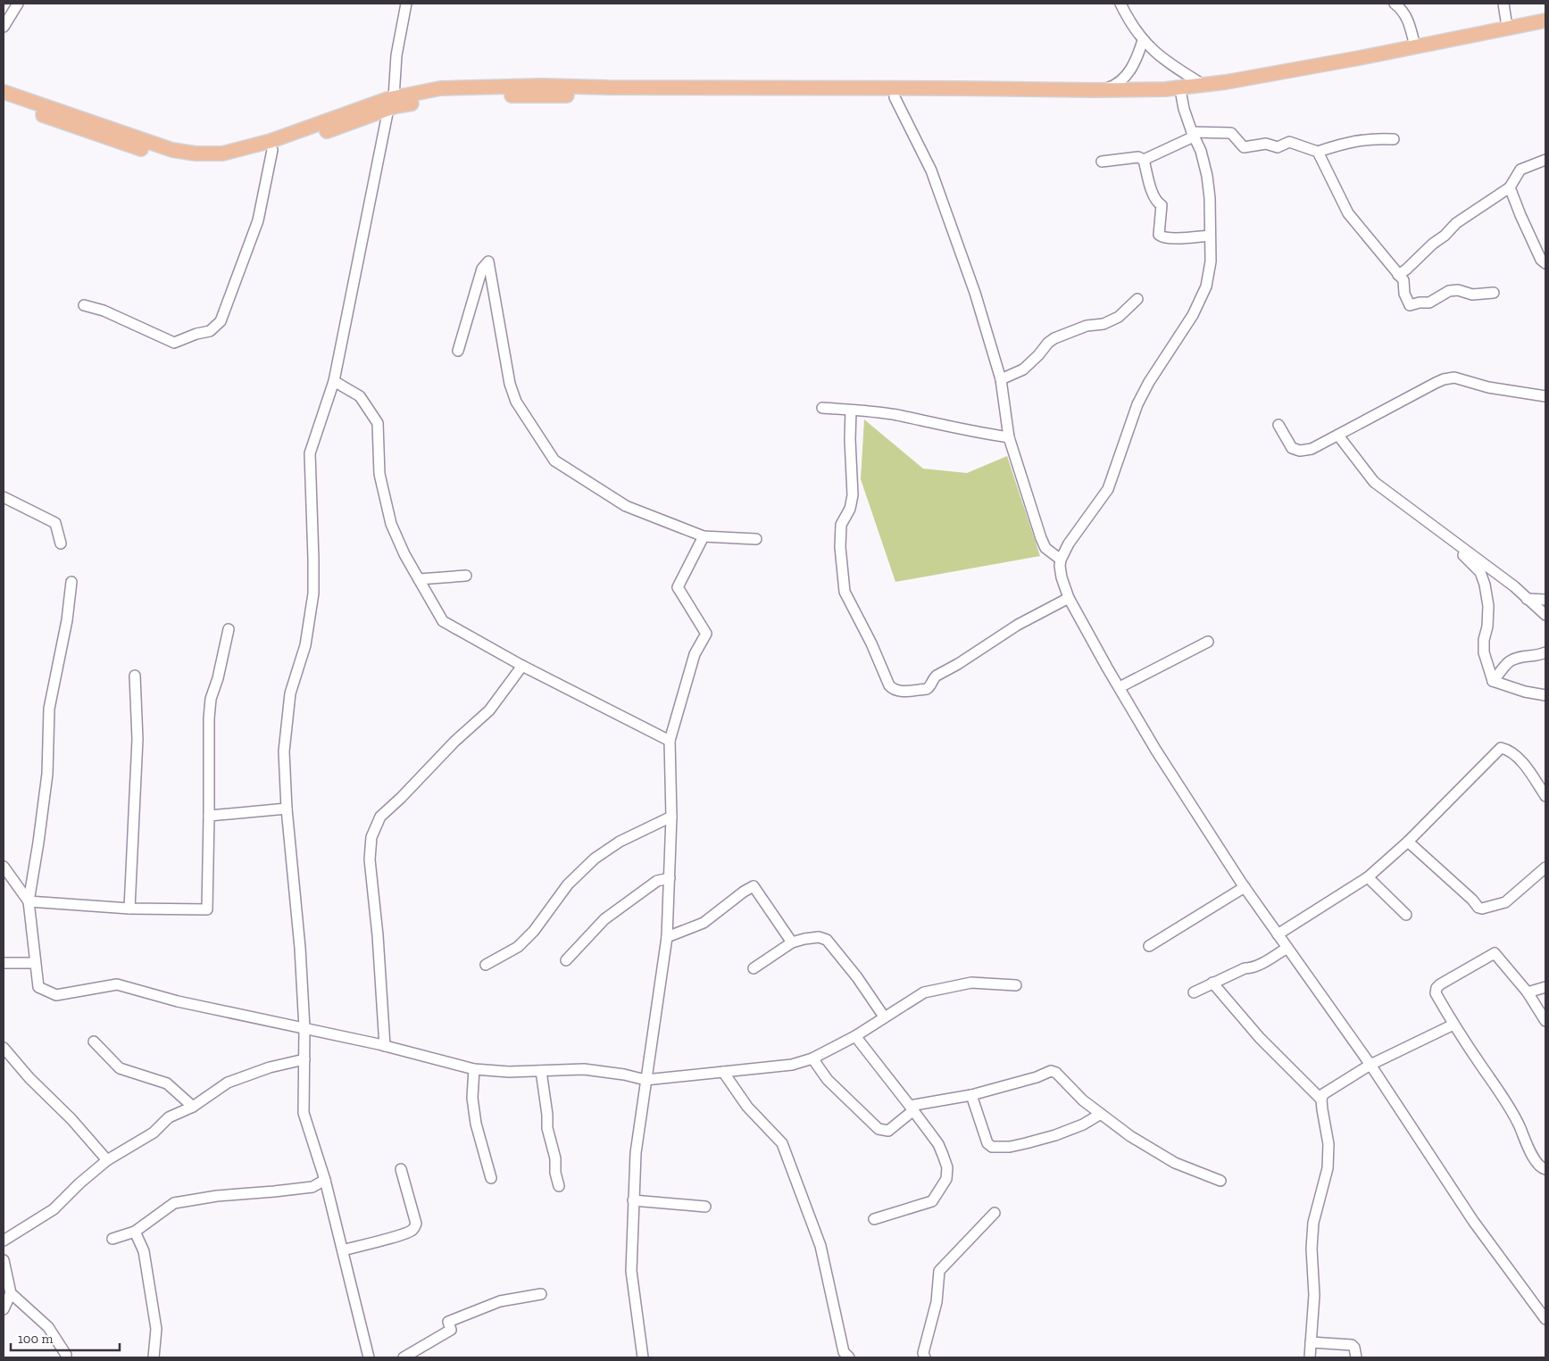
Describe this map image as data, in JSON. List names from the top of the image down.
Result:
{
  "scale_bar": "100 m"
}
